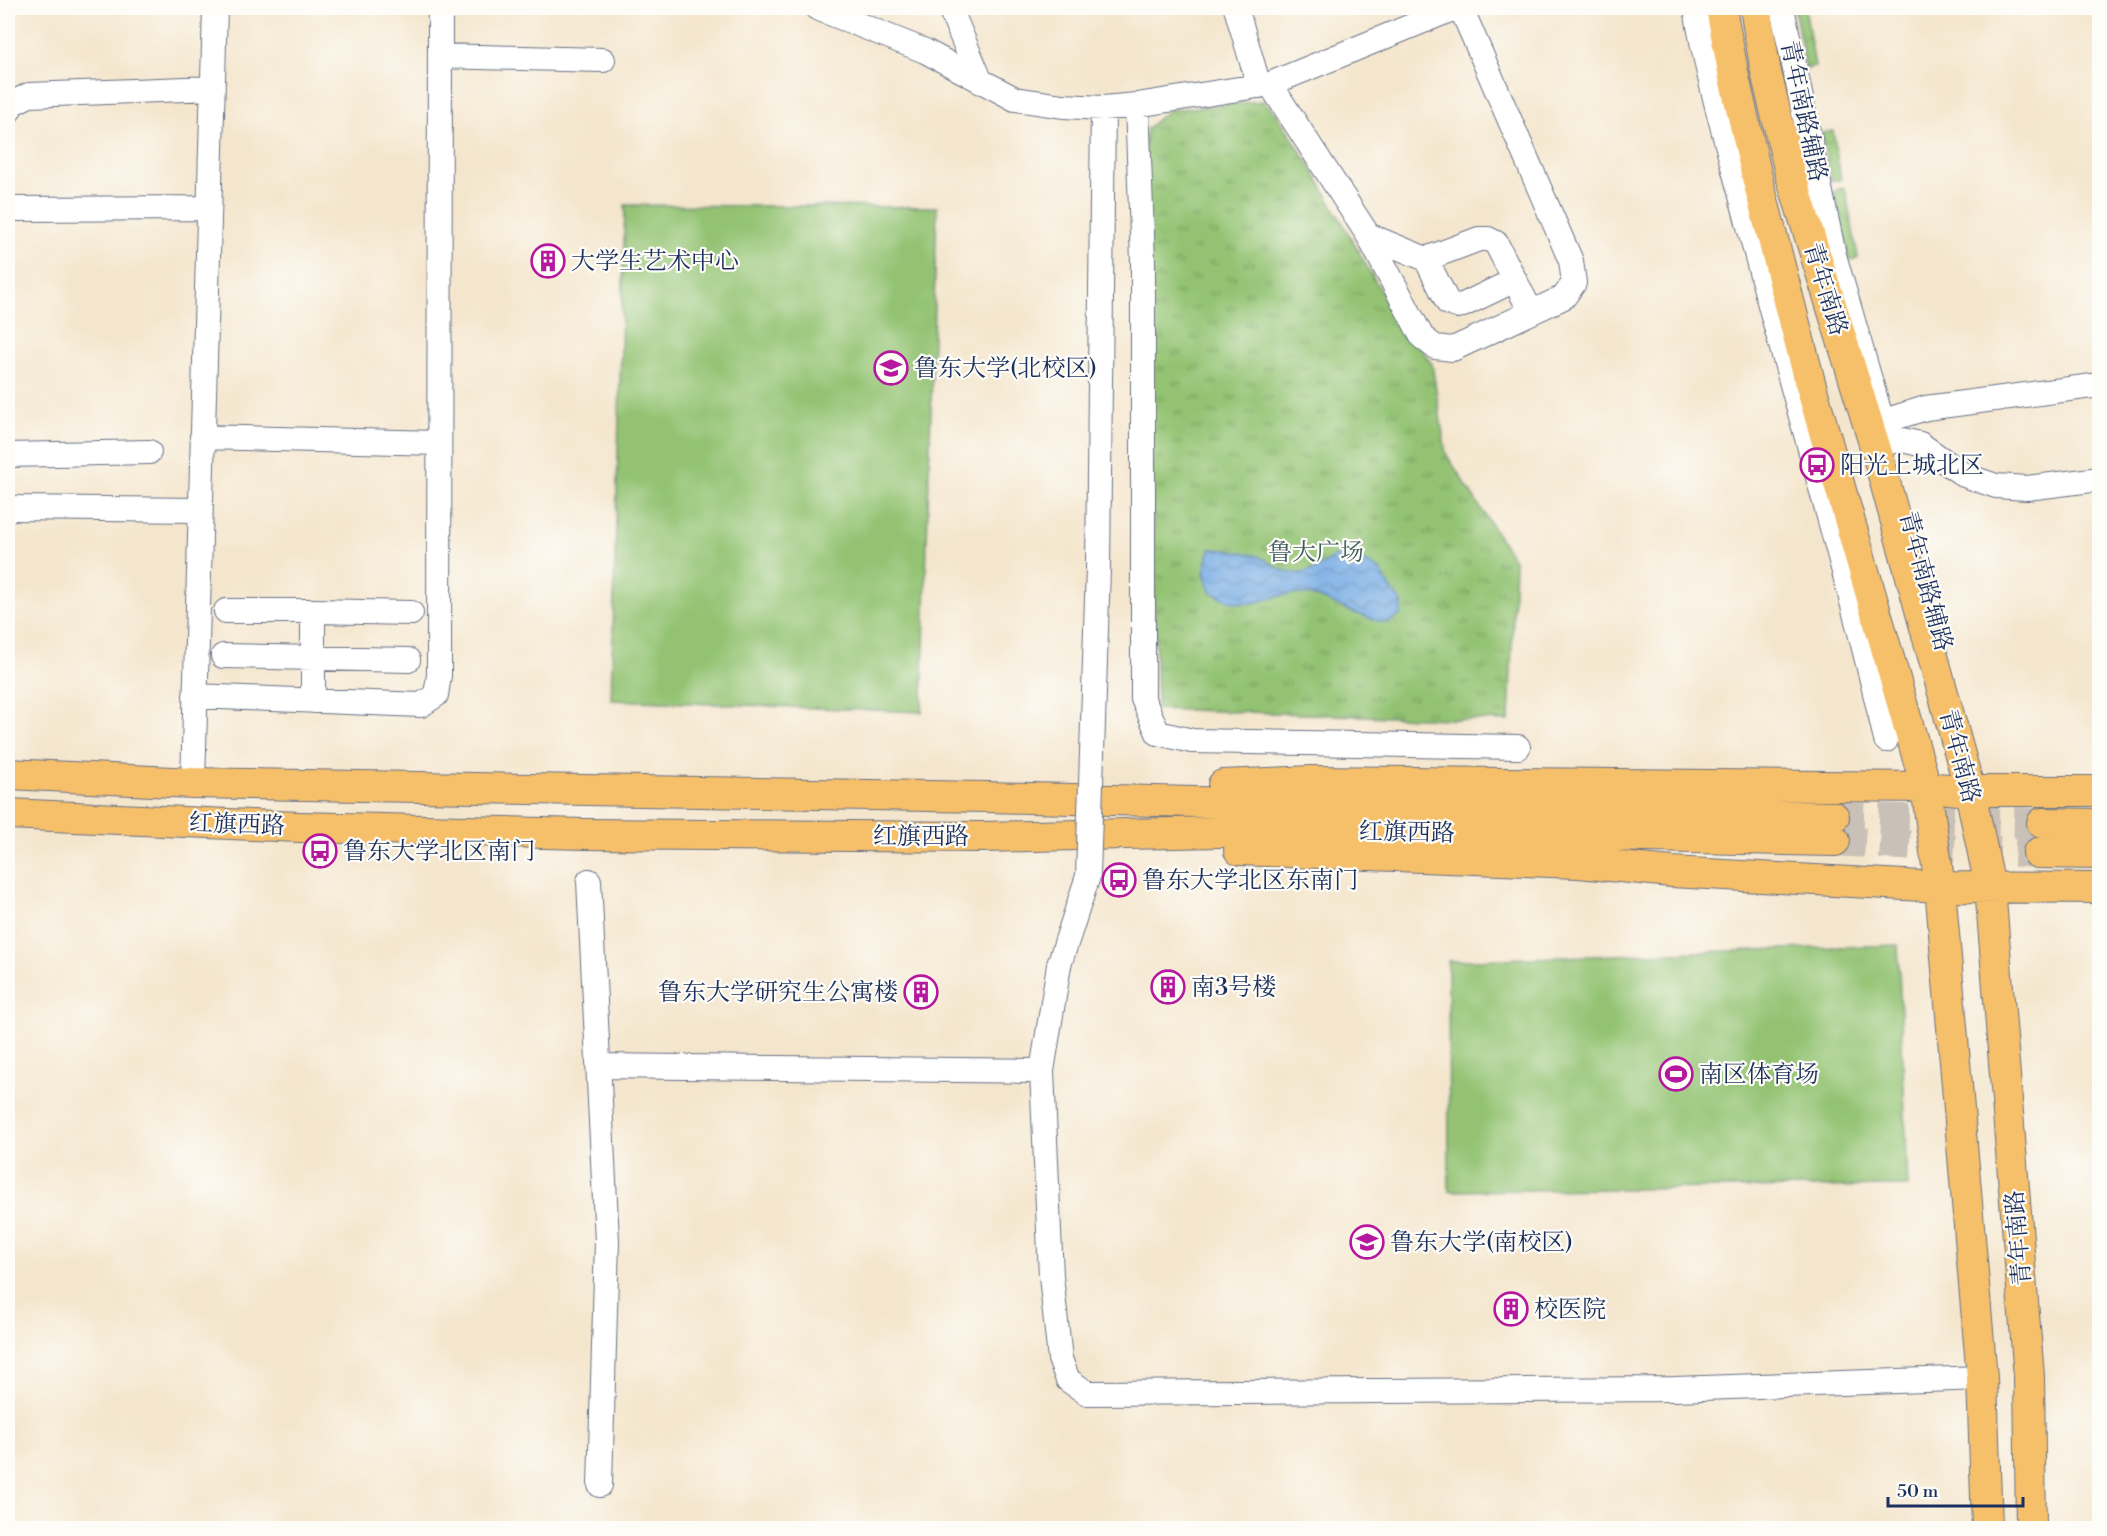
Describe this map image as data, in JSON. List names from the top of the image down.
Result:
{
  "streets": {
    "main road": ["青年南路", "红旗西路"],
    "lane": ["青年南路辅路"]
  },
  "crossings": [
    ["青年南路辅路", "青年南路"]
  ],
  "parks": ["鲁大广场"],
  "places": {
    "building": [
      "大学生艺术中心",
      "南3号楼",
      "鲁东大学研究生公寓楼",
      "校医院"
    ],
    "school or university": ["鲁东大学(北校区)", "鲁东大学(南校区)"],
    "bus stop": ["阳光上城北区", "鲁东大学北区南门", "鲁东大学北区东南门"],
    "sports": ["南区体育场"]
  },
  "scale_bar": "50 m"
}
